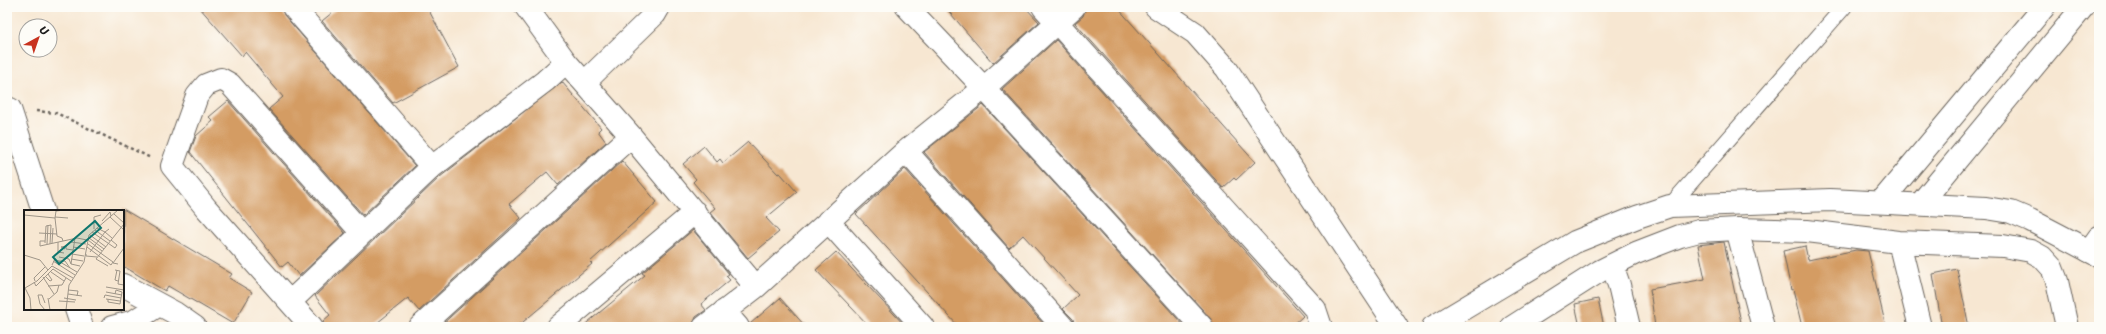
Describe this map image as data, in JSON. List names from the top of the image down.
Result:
{
  "north": "top right"
}
